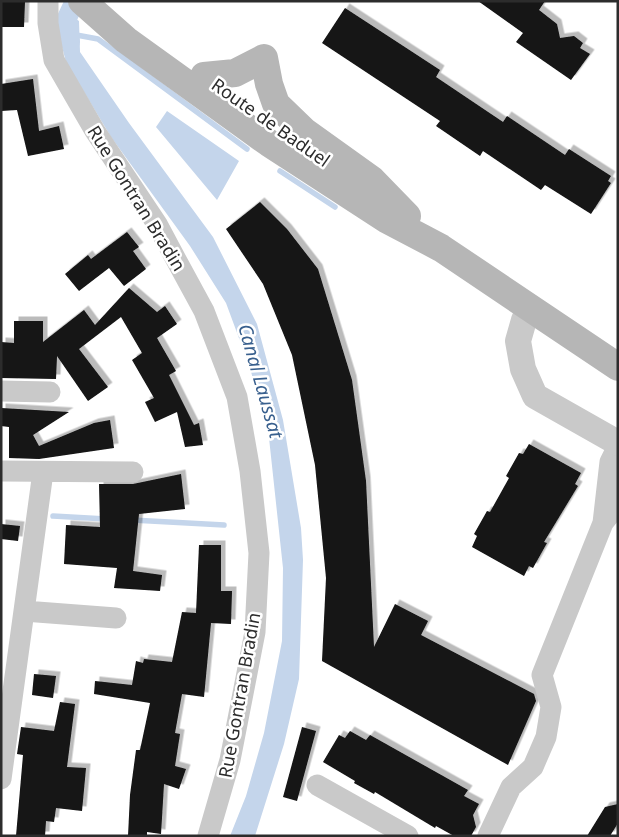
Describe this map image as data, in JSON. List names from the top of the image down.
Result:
{
  "streets": {
    "main road": ["Route de Baduel"],
    "street": ["Rue Gontran Bradin"]
  },
  "water": ["Canal Laussat"]
}
